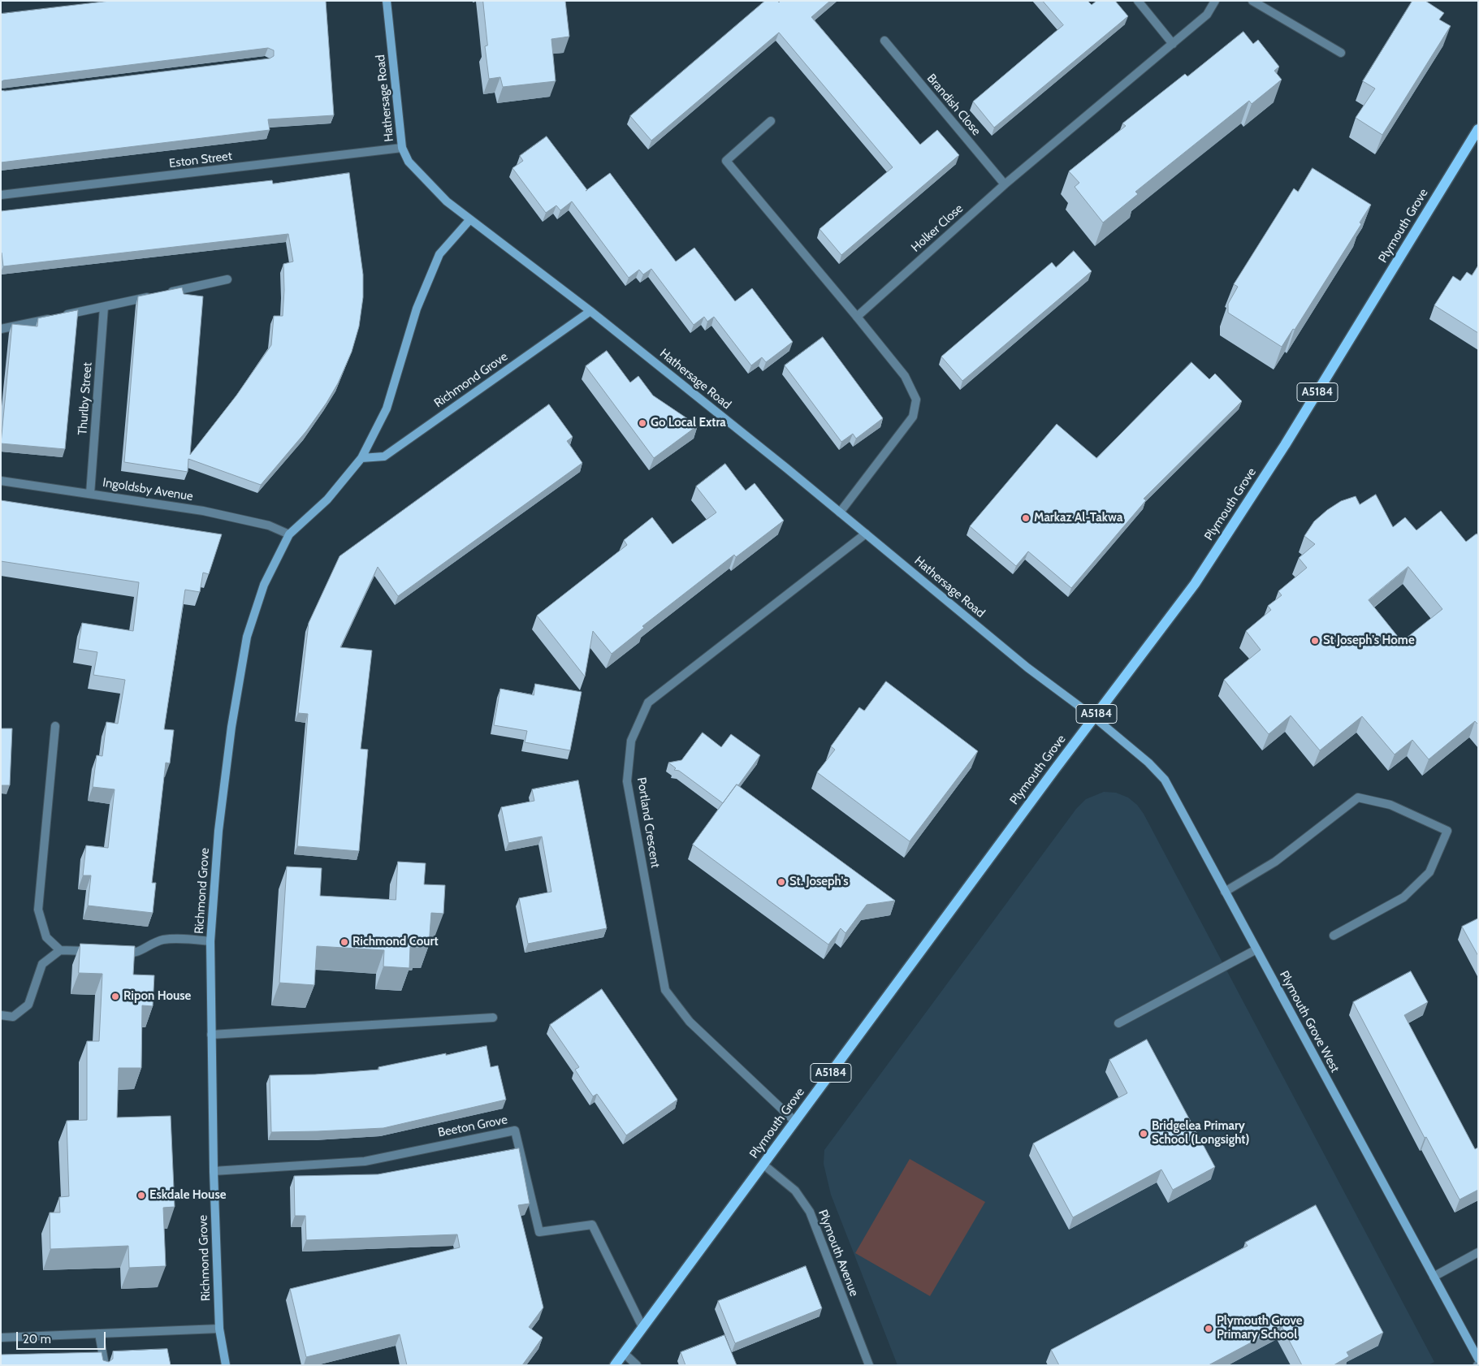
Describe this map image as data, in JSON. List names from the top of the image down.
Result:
{
  "streets": {
    "main road": ["Plymouth Grove", "A5184"],
    "street": [
      "Hathersage Road",
      "Brandish Close",
      "Eston Street",
      "Holker Close",
      "Richmond Grove",
      "Thurlby Street",
      "Ingoldsby Avenue",
      "Portland Crescent",
      "Plymouth Grove West",
      "Beeton Grove",
      "Plymouth Avenue"
    ]
  },
  "crossings": [
    ["Hathersage Road", "Eston Street"],
    ["Hathersage Road", "Plymouth Grove"],
    ["Hathersage Road", "Richmond Grove"],
    ["Hathersage Road", "Portland Crescent"],
    ["Hathersage Road", "Plymouth Grove West"],
    ["Brandish Close", "Holker Close"],
    ["Plymouth Grove", "Portland Crescent"],
    ["Plymouth Grove", "Plymouth Grove West"],
    ["Plymouth Grove", "Beeton Grove"],
    ["Plymouth Grove", "Plymouth Avenue"],
    ["Richmond Grove", "Ingoldsby Avenue"],
    ["Richmond Grove", "Beeton Grove"],
    ["Thurlby Street", "Ingoldsby Avenue"]
  ],
  "places": [
    "Go Local Extra",
    "Markaz Al-Takwa",
    "St Joseph's Home",
    "St. Joseph's",
    "Richmond Court",
    "Ripon House",
    "Bridgelea Primary School (Longsight)",
    "Eskdale House",
    "Plymouth Grove Primary School"
  ],
  "scale_bar": "20 m"
}
